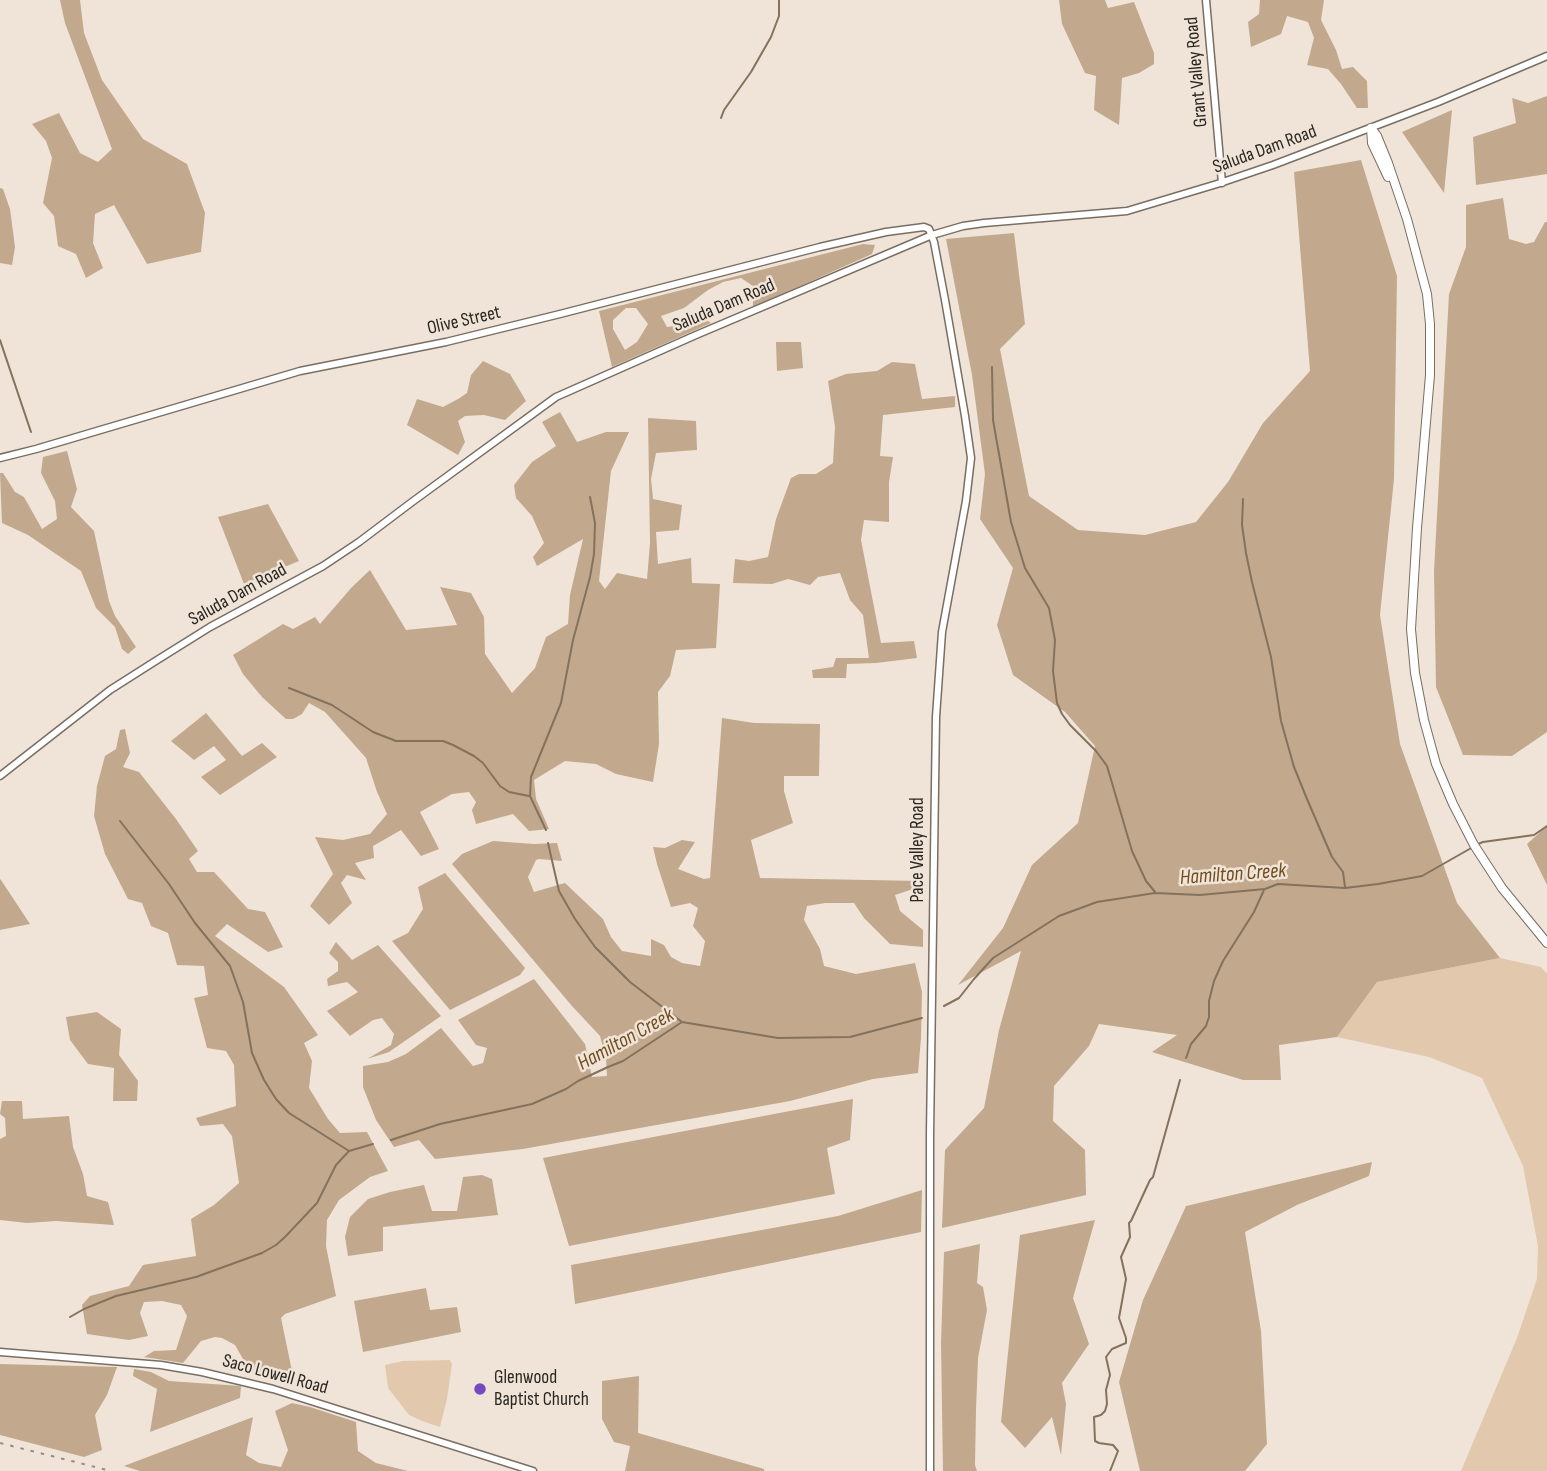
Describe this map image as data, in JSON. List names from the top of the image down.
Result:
{
  "streets": {
    "street": [
      "Grant Valley Road",
      "Saluda Dam Road",
      "Olive Street",
      "Pace Valley Road",
      "Saco Lowell Road"
    ]
  },
  "crossings": [
    ["Grant Valley Road", "Saluda Dam Road"],
    ["Saluda Dam Road", "Olive Street"],
    ["Saluda Dam Road", "Pace Valley Road"],
    ["Olive Street", "Pace Valley Road"]
  ],
  "water": ["Hamilton Creek"],
  "places": ["Glenwood Baptist Church"]
}
